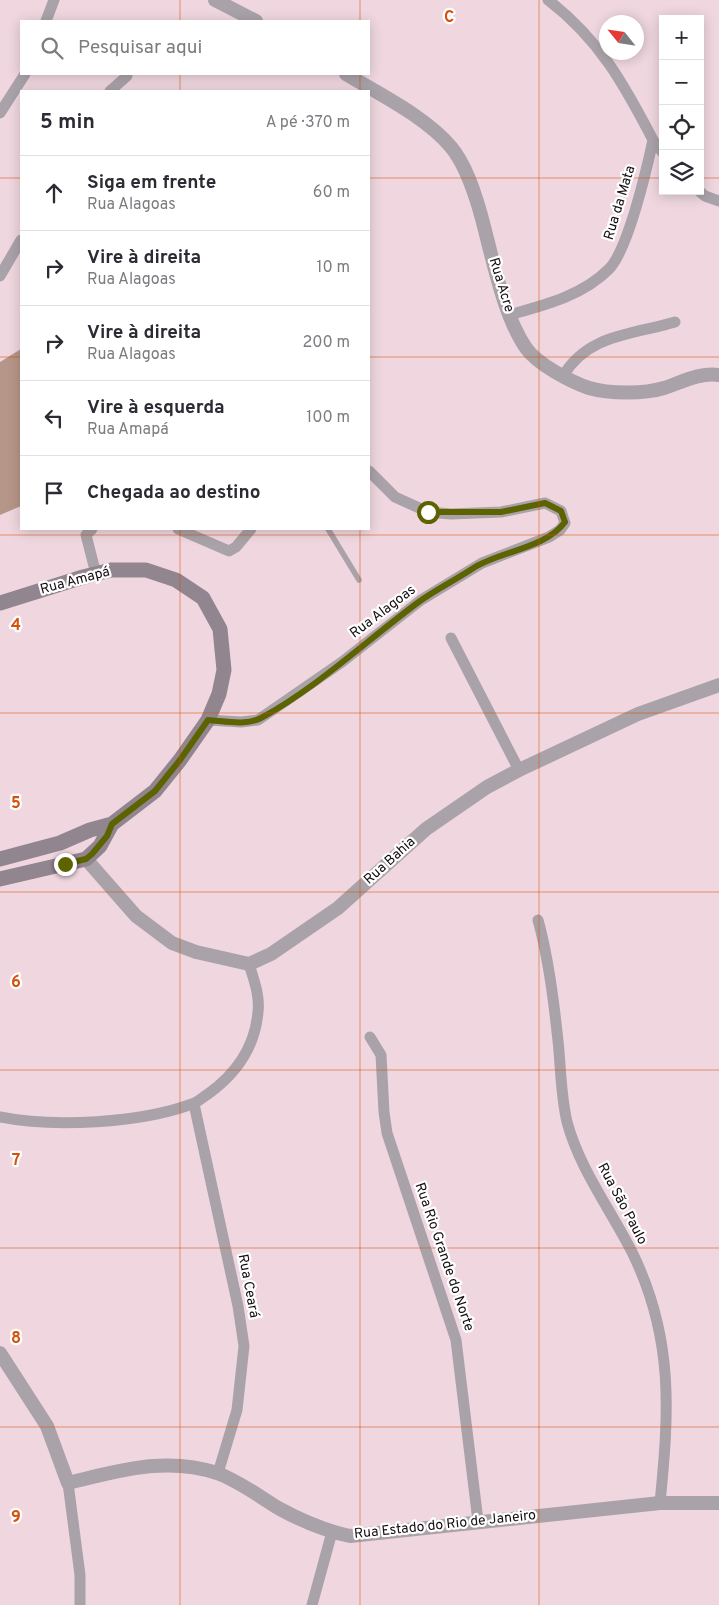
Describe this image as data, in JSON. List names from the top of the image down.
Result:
{
  "streets": {
    "main road": ["Rua Amapá"],
    "street": [
      "Rua da Mata",
      "Rua Acre",
      "Rua Alagoas",
      "Rua Bahia",
      "Rua São Paulo",
      "Rua Rio Grande do Norte",
      "Rua Ceará",
      "Rua Estado do Rio de Janeiro"
    ]
  },
  "crossings": [
    ["Rua da Mata", "Rua Acre"],
    ["Rua Amapá", "Rua Alagoas"],
    ["Rua São Paulo", "Rua Estado do Rio de Janeiro"],
    ["Rua Rio Grande do Norte", "Rua Estado do Rio de Janeiro"],
    ["Rua Ceará", "Rua Estado do Rio de Janeiro"]
  ],
  "north": "top left",
  "page": {
    "map_buttons": ["+", "−"],
    "search": "Pesquisar aqui",
    "heading": ["5 min", "A pé · 370 m"],
    "list": [
      ["Siga em frente", "Rua Alagoas", "60 m"],
      ["Vire à direita", "Rua Alagoas", "10 m"],
      ["Vire à direita", "Rua Alagoas", "200 m"],
      ["Vire à esquerda", "Rua Amapá", "100 m"],
      "Chegada ao destino"
    ]
  },
  "grid": {
    "columns": ["C"],
    "rows": [
      "4",
      "5",
      "6",
      "7",
      "8",
      "9"
    ]
  }
}
